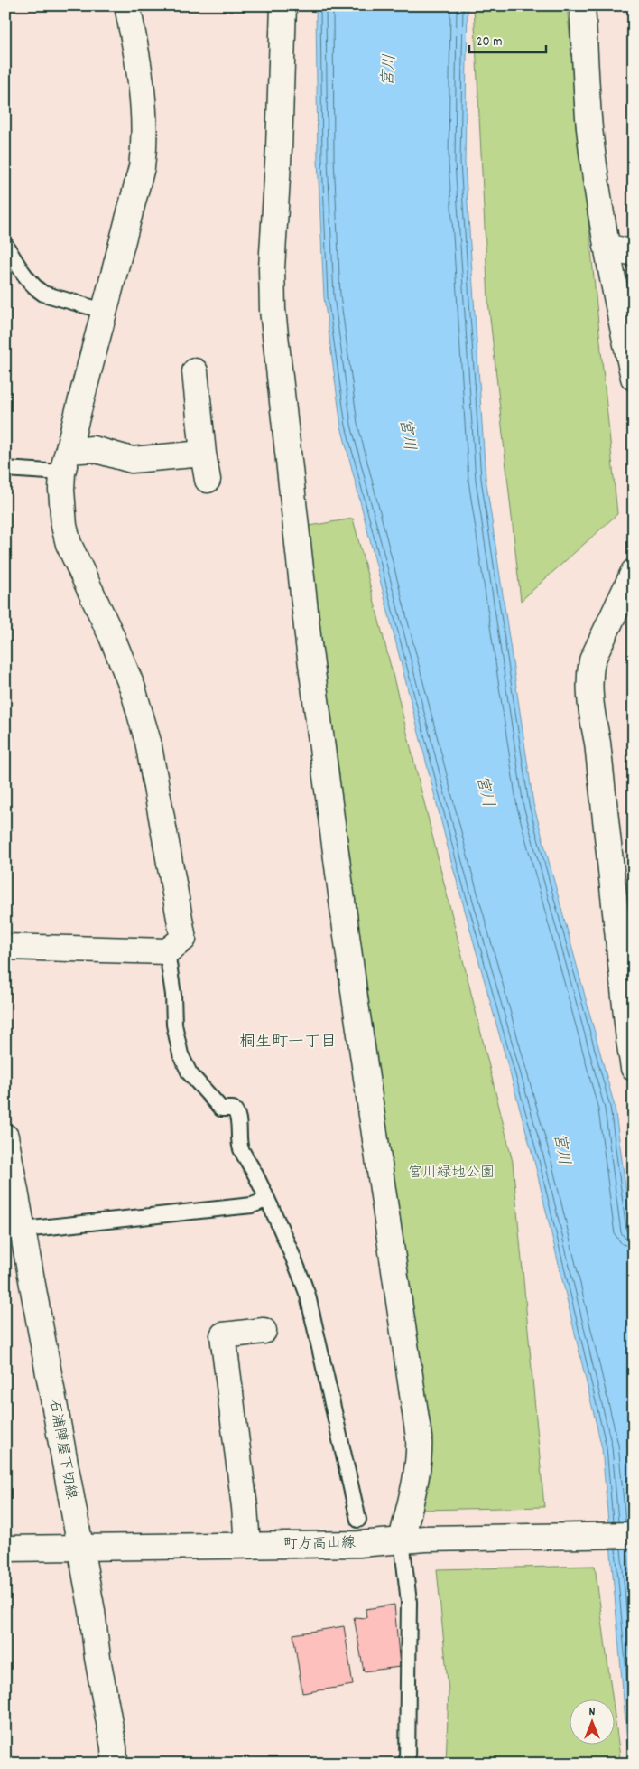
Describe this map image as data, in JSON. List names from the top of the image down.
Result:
{
  "streets": {
    "street": ["石浦陣屋下切線", "町方高山線"]
  },
  "crossings": [
    ["石浦陣屋下切線", "町方高山線"]
  ],
  "districts": ["桐生町一丁目"],
  "water": ["宮川"],
  "parks": ["宮川緑地公園"],
  "scale_bar": "20 m",
  "north": "top"
}
